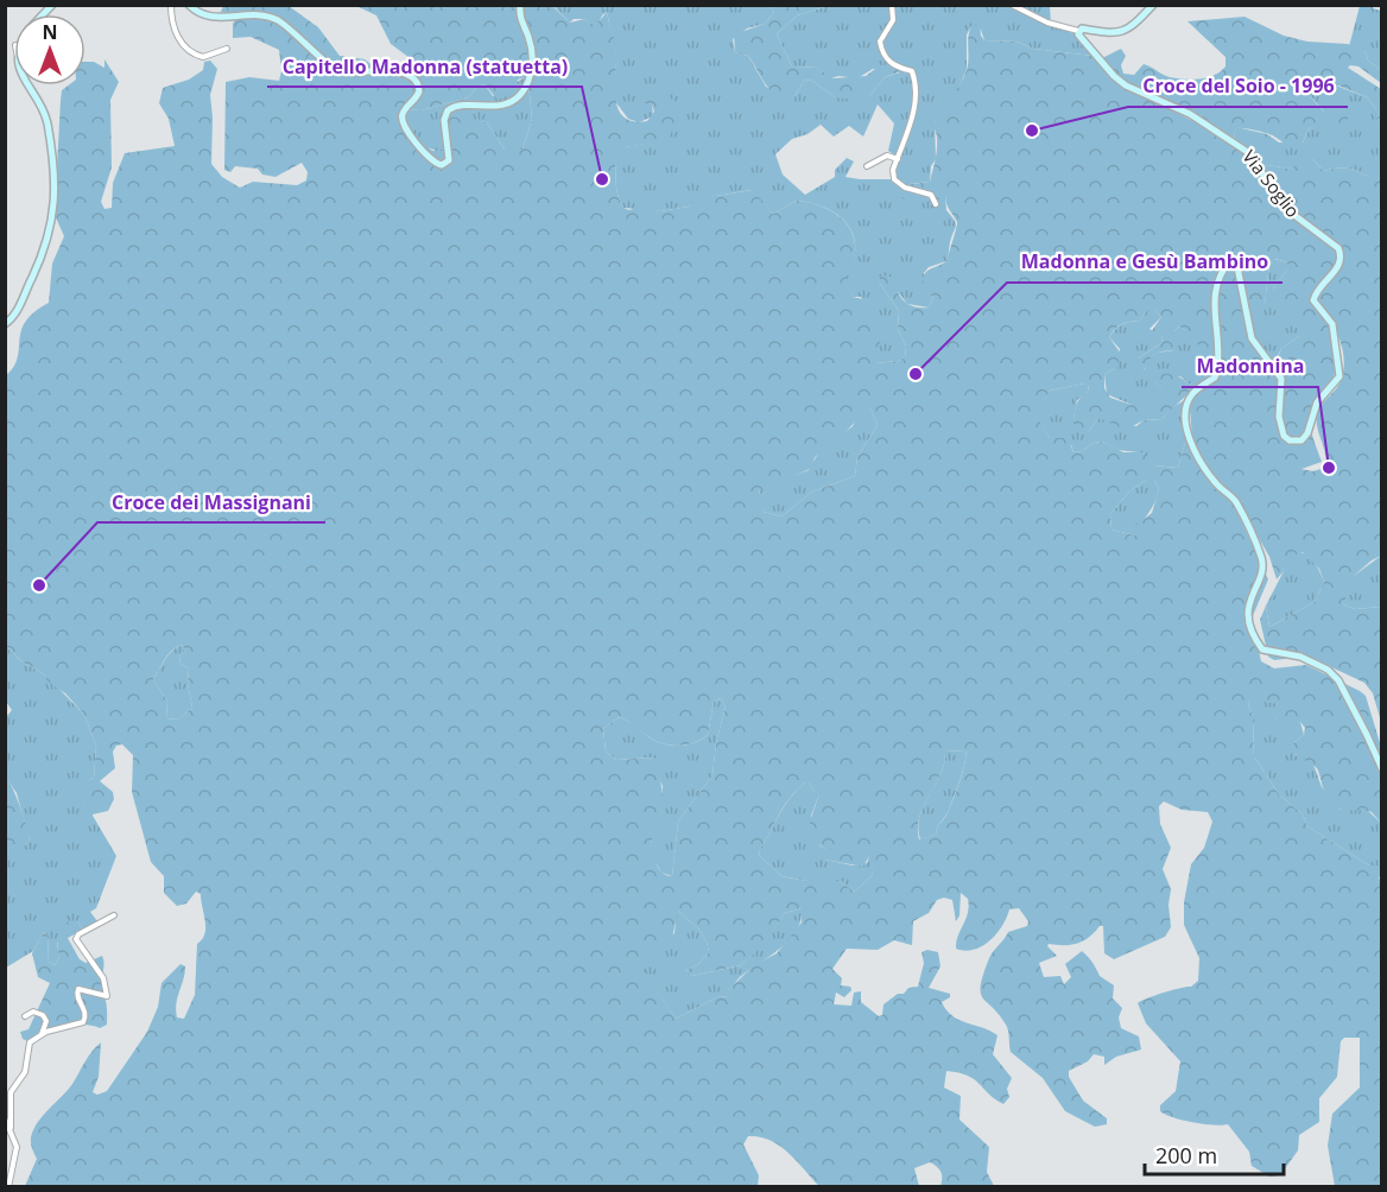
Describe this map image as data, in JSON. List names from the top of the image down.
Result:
{
  "streets": {
    "street": ["Via Soglio"]
  },
  "places": [
    "Croce del Soio - 1996",
    "Capitello Madonna (statuetta)",
    "Madonna e Gesù Bambino",
    "Madonnina",
    "Croce dei Massignani"
  ],
  "scale_bar": "200 m",
  "north": "top"
}
